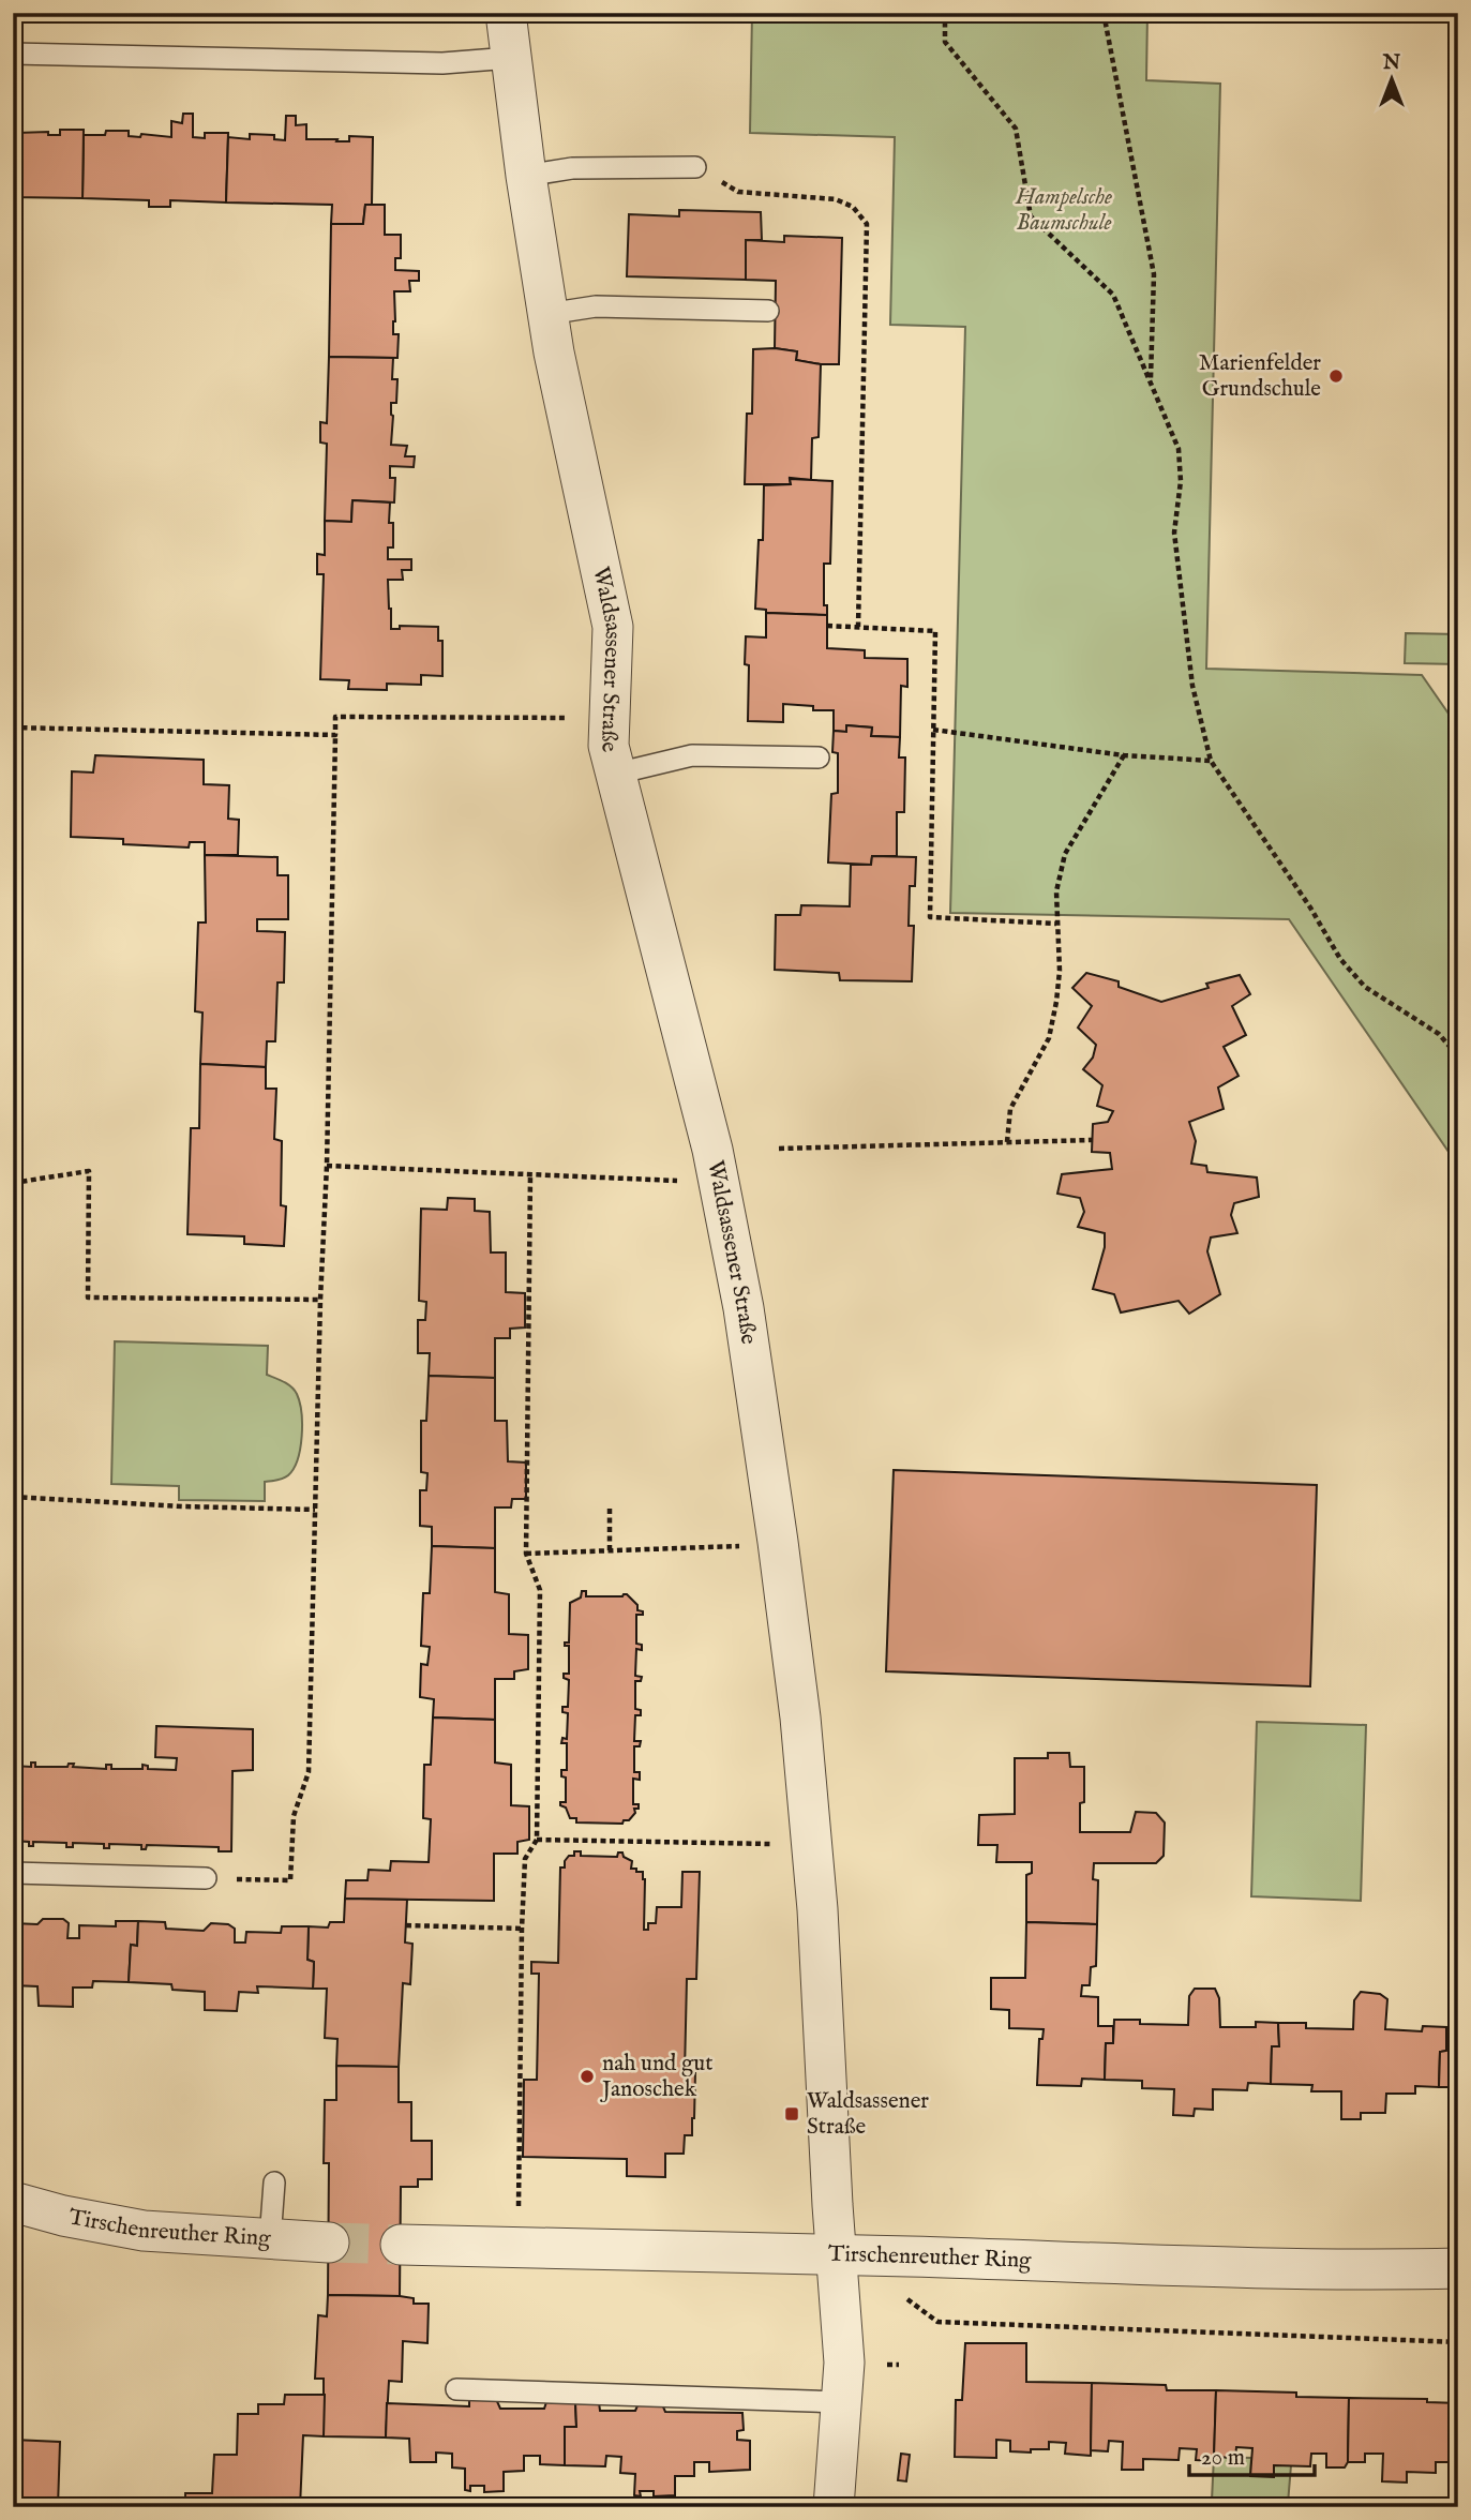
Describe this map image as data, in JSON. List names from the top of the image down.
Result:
{
  "streets": {
    "street": ["Waldsassener Straße", "Tirschenreuther Ring"]
  },
  "crossings": [
    ["Waldsassener Straße", "Tirschenreuther Ring"]
  ],
  "parks": ["Hampelsche Baumschule"],
  "places": {
    "other": ["Marienfelder Grundschule", "nah und gut Janoschek"],
    "transit": ["Waldsassener Straße"]
  },
  "scale_bar": "20 m",
  "north": "top"
}
